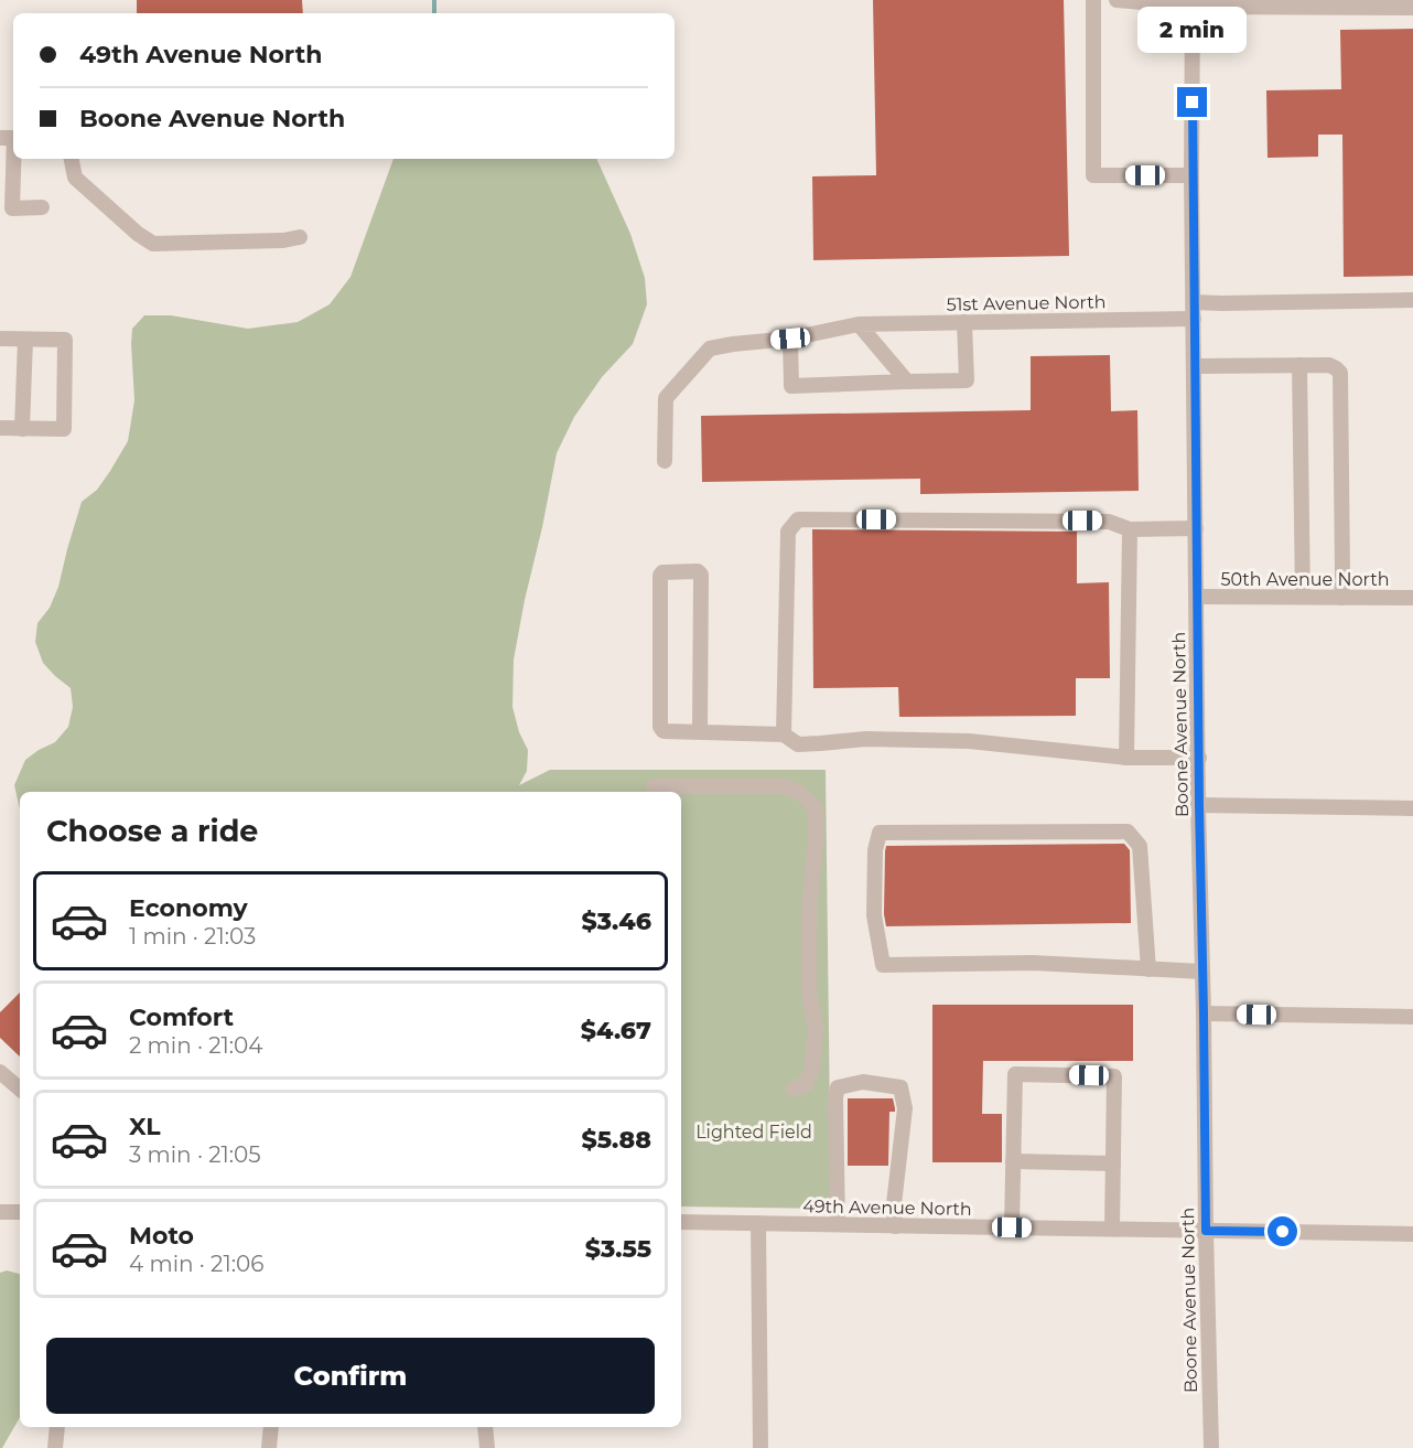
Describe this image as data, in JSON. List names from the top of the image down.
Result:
{
  "streets": {
    "street": [
      "51st Avenue North",
      "50th Avenue North",
      "Boone Avenue North",
      "49th Avenue North"
    ]
  },
  "crossings": [
    ["51st Avenue North", "Boone Avenue North"],
    ["50th Avenue North", "Boone Avenue North"],
    ["Boone Avenue North", "49th Avenue North"]
  ],
  "parks": ["Lighted Field"],
  "page": {
    "bubble": "2 min",
    "banner": ["49th Avenue North", "Boone Avenue North"],
    "heading": "Choose a ride",
    "list": [
      {
        "name": "Economy",
        "note": "1 min · 21:03",
        "value": "$3.46"
      },
      {
        "name": "Comfort",
        "note": "2 min · 21:04",
        "value": "$4.67"
      },
      {
        "name": "XL",
        "note": "3 min · 21:05",
        "value": "$5.88"
      },
      {
        "name": "Moto",
        "note": "4 min · 21:06",
        "value": "$3.55"
      }
    ],
    "buttons": "Confirm"
  }
}
